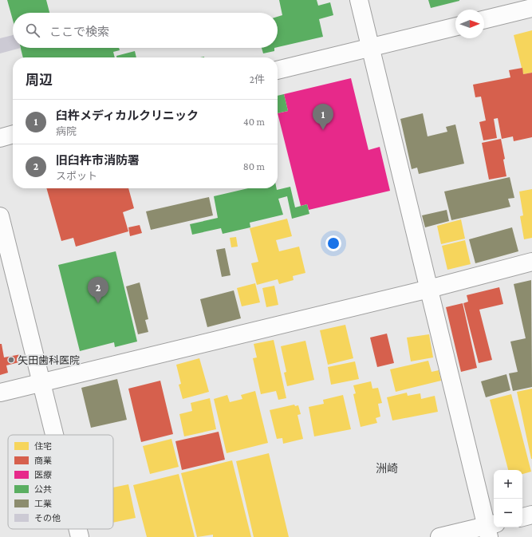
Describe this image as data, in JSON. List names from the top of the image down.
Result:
{
  "districts": ["洲崎"],
  "places": ["矢田歯科医院"],
  "legend": [
    "住宅",
    "商業",
    "医療",
    "公共",
    "工業",
    "その他"
  ],
  "north": "right",
  "page": {
    "search": "ここで検索",
    "heading": ["周辺", "2件"],
    "list": [
      {
        "mark": "1",
        "name": "臼杵メディカルクリニック",
        "note": "病院",
        "value": "40 m"
      },
      {
        "mark": "2",
        "name": "旧臼杵市消防署",
        "note": "スポット",
        "value": "80 m"
      }
    ],
    "pins": ["1", "2"],
    "map_buttons": ["+", "−"]
  }
}
